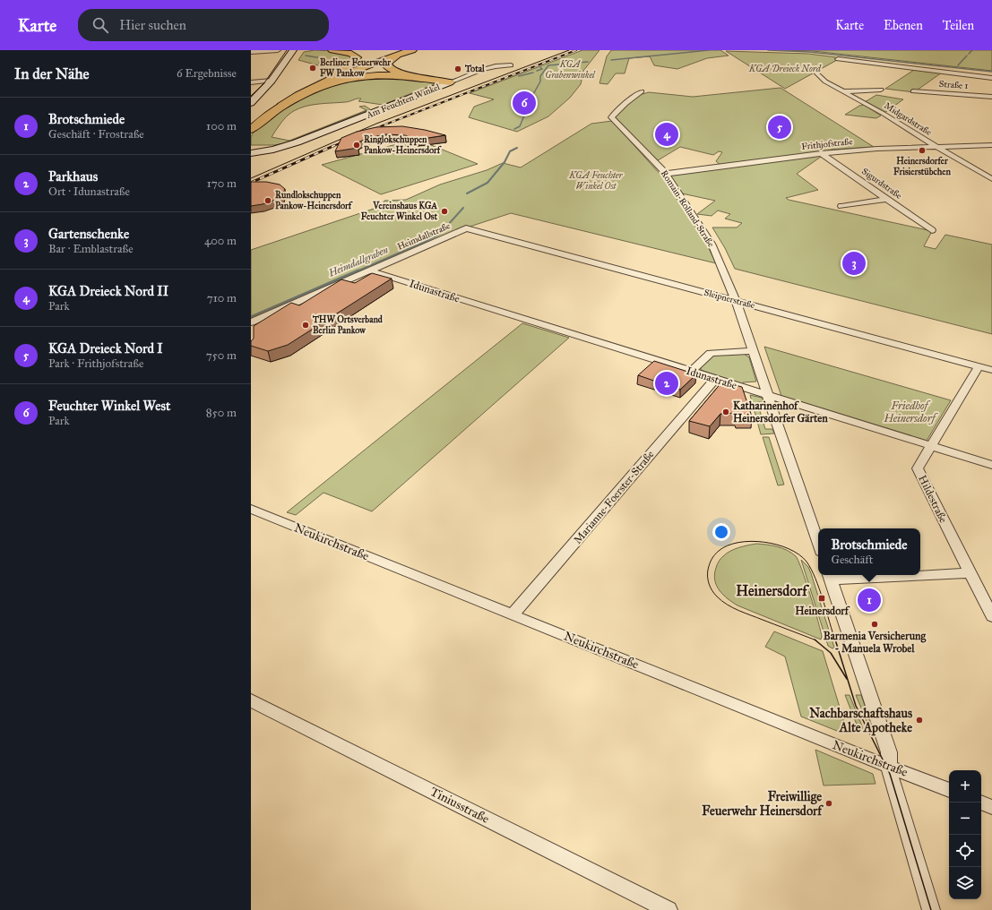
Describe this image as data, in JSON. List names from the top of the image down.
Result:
{
  "streets": {
    "main road": ["Am Feuchten Winkel"],
    "street": [
      "Straße 1",
      "Midgardstraße",
      "Frithjofstraße",
      "Sigurdstraße",
      "Romain-Rolland-Straße",
      "Heimdallstraße",
      "Idunastraße",
      "Sleipnerstraße",
      "Marianne-Foerster-Straße",
      "Hildestraße",
      "Neukirchstraße",
      "Tiniusstraße"
    ]
  },
  "crossings": [
    ["Midgardstraße", "Frithjofstraße"],
    ["Frithjofstraße", "Sigurdstraße"],
    ["Frithjofstraße", "Romain-Rolland-Straße"],
    ["Romain-Rolland-Straße", "Idunastraße"],
    ["Romain-Rolland-Straße", "Sleipnerstraße"],
    ["Heimdallstraße", "Idunastraße"],
    ["Heimdallstraße", "Sleipnerstraße"],
    ["Idunastraße", "Marianne-Foerster-Straße"],
    ["Idunastraße", "Hildestraße"],
    ["Sleipnerstraße", "Hildestraße"],
    ["Marianne-Foerster-Straße", "Neukirchstraße"]
  ],
  "districts": ["Heinersdorf"],
  "water": ["Heimdallgraben"],
  "parks": [
    "KGA Grabenwinkel",
    "KGA Dreieck Nord",
    "KGA Feuchter Winkel Ost",
    "Friedhof Heinersdorf"
  ],
  "places": {
    "other": [
      "Berliner Feuerwehr FW Pankow",
      "Total",
      "Ringlokschuppen Pankow-Heinersdorf",
      "Heinersdorfer Frisierstübchen",
      "Rundlokschuppen Pankow-Heinersdorf",
      "Vereinshaus KGA Feuchter Winkel Ost",
      "THW Ortsverband Berlin Pankow",
      "Katharinenhof Heinersdorfer Gärten",
      "Barmenia Versicherung - Manuela Wrobel",
      "Nachbarschaftshaus Alte Apotheke",
      "Freiwillige Feuerwehr Heinersdorf"
    ],
    "transit": ["Heinersdorf"]
  },
  "page": {
    "header": "Karte",
    "search": "Hier suchen",
    "nav": ["Karte", "Ebenen", "Teilen"],
    "heading": ["In der Nähe", "6 Ergebnisse"],
    "pins": [
      "6",
      "5",
      "4",
      "3",
      "2",
      "1"
    ],
    "list": [
      {
        "mark": "1",
        "name": "Brotschmiede",
        "note": "Geschäft · Frostraße",
        "value": "100 m"
      },
      {
        "mark": "2",
        "name": "Parkhaus",
        "note": "Ort · Idunastraße",
        "value": "170 m"
      },
      {
        "mark": "3",
        "name": "Gartenschenke",
        "note": "Bar · Emblastraße",
        "value": "400 m"
      },
      {
        "mark": "4",
        "name": "KGA Dreieck Nord II",
        "note": "Park",
        "value": "710 m"
      },
      {
        "mark": "5",
        "name": "KGA Dreieck Nord I",
        "note": "Park · Frithjofstraße",
        "value": "750 m"
      },
      {
        "mark": "6",
        "name": "Feuchter Winkel West",
        "note": "Park",
        "value": "850 m"
      }
    ],
    "popup": ["Brotschmiede", "Geschäft"],
    "map_buttons": ["+", "−"]
  }
}
